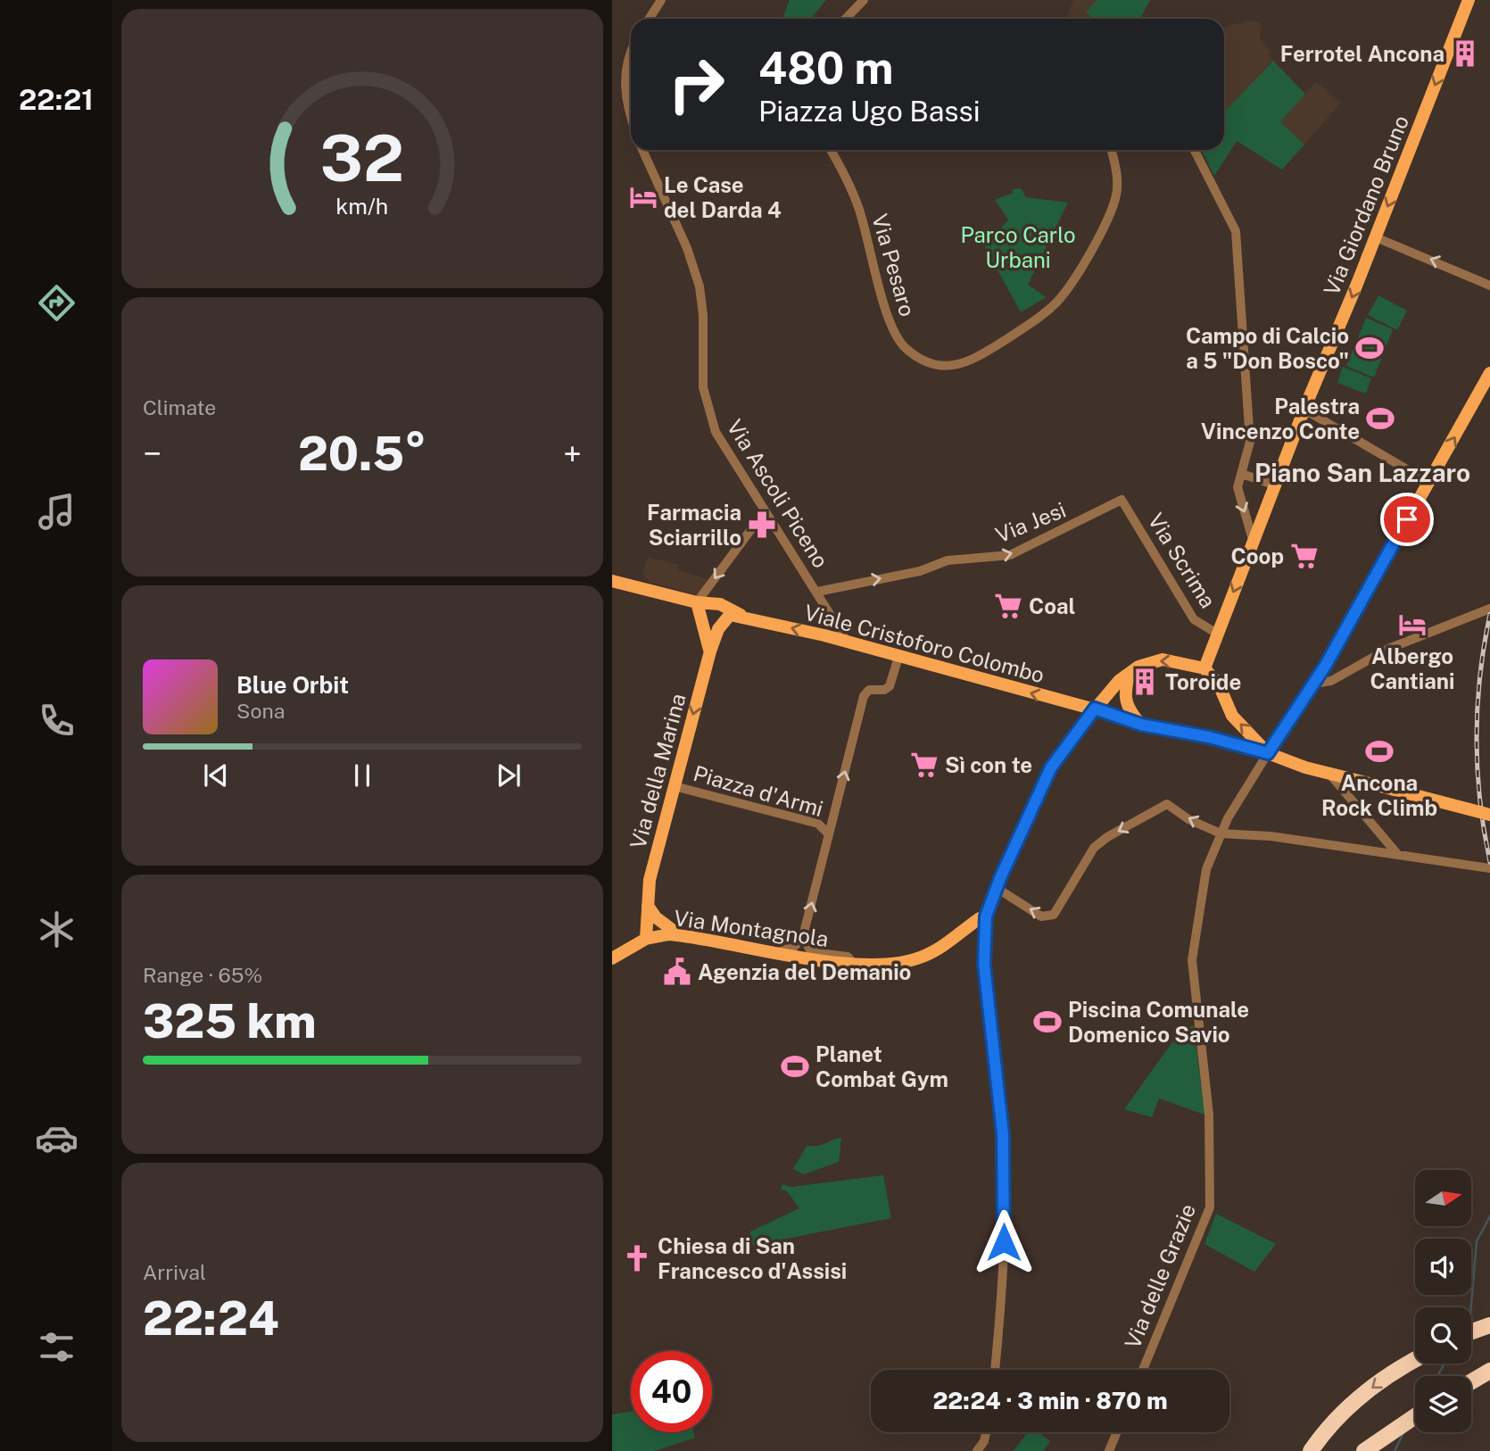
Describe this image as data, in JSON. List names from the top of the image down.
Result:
{
  "streets": {
    "main road": [
      "Via Giordano Bruno",
      "Viale Cristoforo Colombo",
      "Via della Marina",
      "Via Montagnola"
    ],
    "street": [
      "Via Pesaro",
      "Via Ascoli Piceno",
      "Via Jesi",
      "Via Scrima",
      "Piazza d'Armi",
      "Via delle Grazie"
    ]
  },
  "crossings": [
    ["Via Giordano Bruno", "Via Scrima"],
    ["Via Ascoli Piceno", "Via Jesi"],
    ["Via Ascoli Piceno", "Viale Cristoforo Colombo"],
    ["Via Jesi", "Via Scrima"],
    ["Viale Cristoforo Colombo", "Via della Marina"],
    ["Viale Cristoforo Colombo", "Piazza d'Armi"],
    ["Viale Cristoforo Colombo", "Via delle Grazie"],
    ["Via della Marina", "Piazza d'Armi"],
    ["Via della Marina", "Via Montagnola"],
    ["Piazza d'Armi", "Via Montagnola"]
  ],
  "one_way": [
    "Via Giordano Bruno",
    "Via Jesi",
    "Via della Marina",
    "Piazza d'Armi"
  ],
  "districts": ["Piano San Lazzaro"],
  "parks": ["Parco Carlo Urbani"],
  "places": {
    "building": ["Ferrotel Ancona", "Toroide"],
    "hotel": ["Le Case del Darda 4", "Albergo Cantiani"],
    "sports": [
      "Campo di Calcio a 5 \"Don Bosco\"",
      "Palestra Vincenzo Conte",
      "Ancona Rock Climb",
      "Piscina Comunale Domenico Savio",
      "Planet Combat Gym"
    ],
    "pharmacy": ["Farmacia Sciarrillo"],
    "supermarket": ["Coop", "Coal", "Sì con te"],
    "public building": ["Agenzia del Demanio"],
    "church": ["Chiesa di San Francesco d'Assisi"]
  },
  "north": "right",
  "page": {
    "tabs": "22:21",
    "turn": ["480 m", "Piazza Ugo Bassi"],
    "tile": [
      "Climate",
      ["Range · 65%", "325 km"],
      ["Arrival", "22:24"]
    ],
    "heat": ["−", "20.5°", "+"],
    "song": ["Blue Orbit", "Sona"],
    "limit": "40",
    "trip": "22:24 · 3 min · 870 m",
    "gauge": ["32", "km/h"]
  }
}
